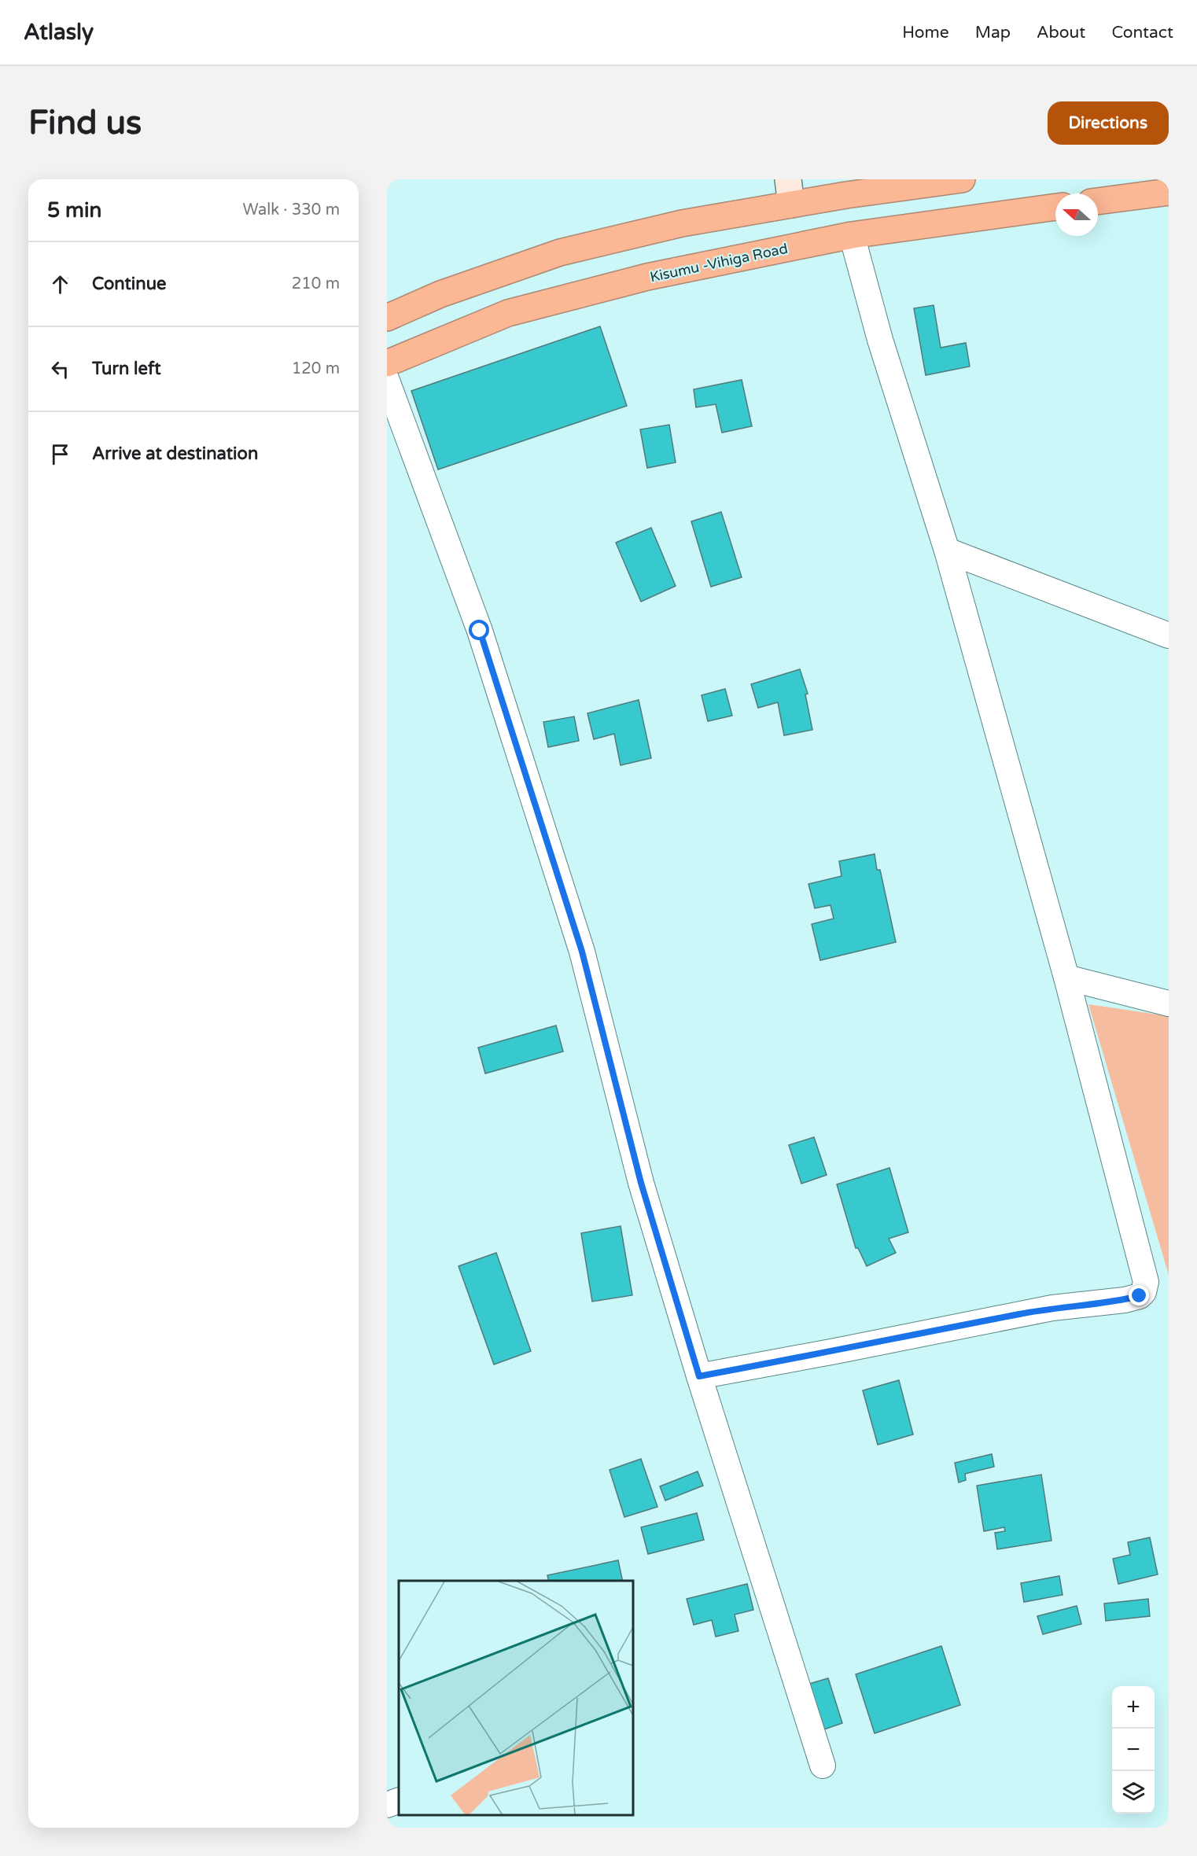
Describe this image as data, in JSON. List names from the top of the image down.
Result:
{
  "streets": {
    "highway": ["Kisumu -Vihiga Road"]
  },
  "north": "left",
  "page": {
    "header": "Atlasly",
    "nav": [
      "Home",
      "Map",
      "About",
      "Contact"
    ],
    "buttons": "Directions",
    "title": "Find us",
    "heading": ["5 min", "Walk · 330 m"],
    "list": [
      ["Continue", "210 m"],
      ["Turn left", "120 m"],
      "Arrive at destination"
    ],
    "map_buttons": ["+", "−"]
  }
}
